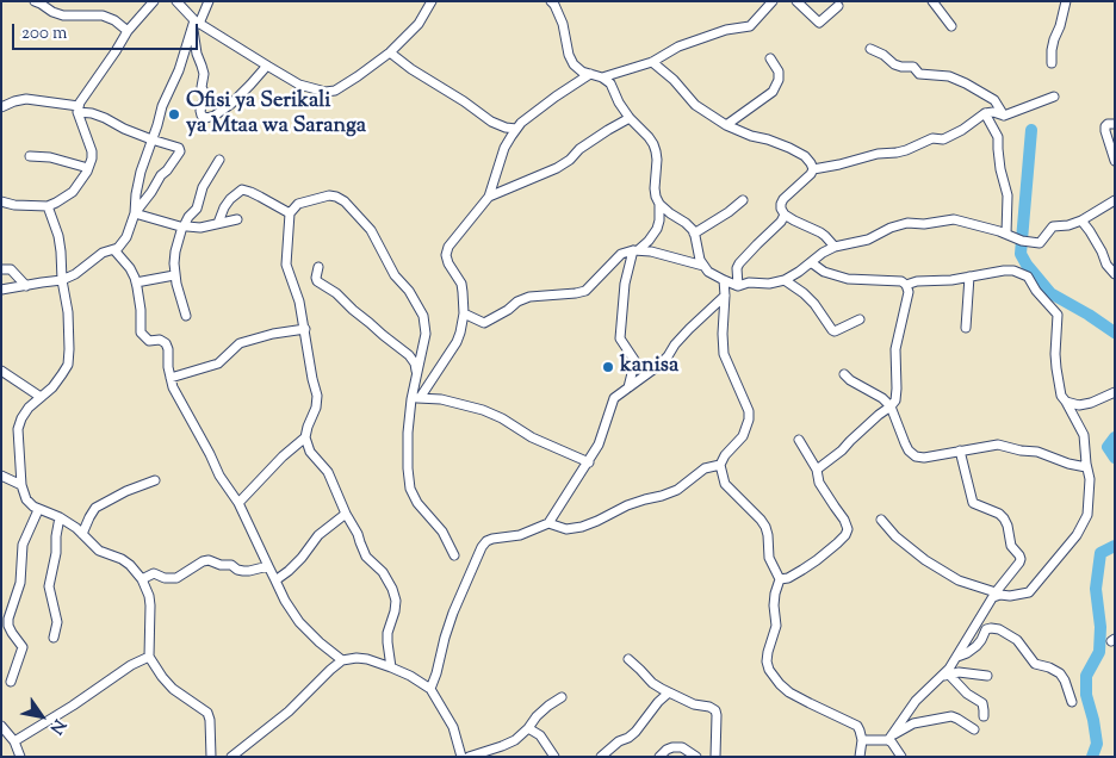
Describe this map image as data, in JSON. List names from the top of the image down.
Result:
{
  "places": ["Ofisi ya Serikali ya Mtaa wa Saranga", "kanisa"],
  "scale_bar": "200 m",
  "north": "bottom right"
}
